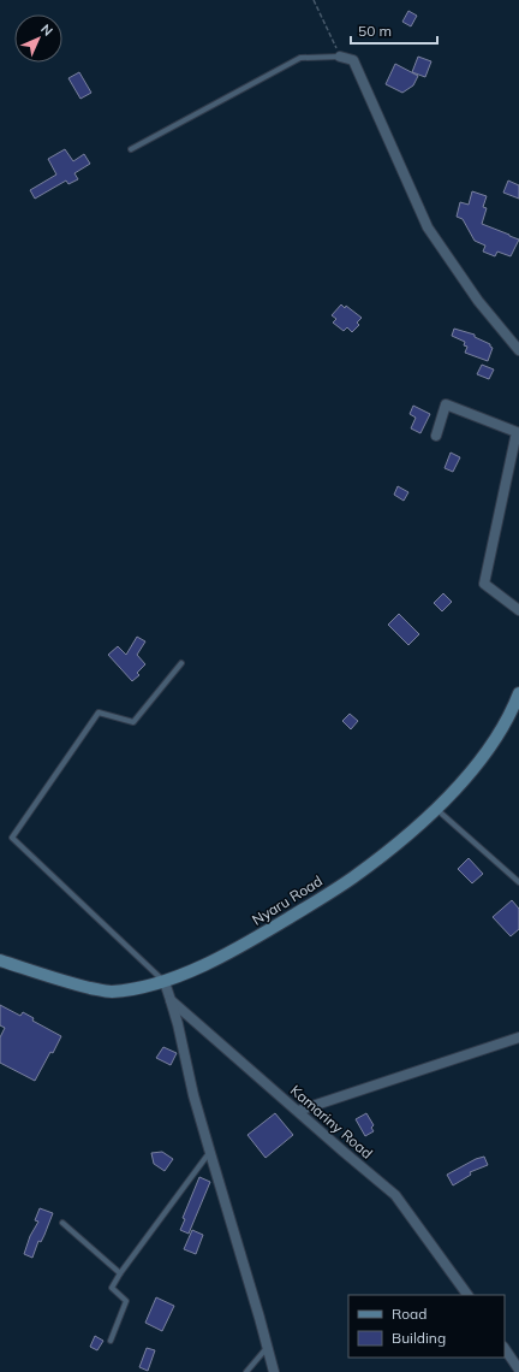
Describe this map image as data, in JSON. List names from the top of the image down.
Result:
{
  "streets": {
    "main road": ["Nyaru Road"],
    "street": ["Kamariny Road"]
  },
  "legend": ["Road", "Building"],
  "scale_bar": "50 m",
  "north": "top right"
}
